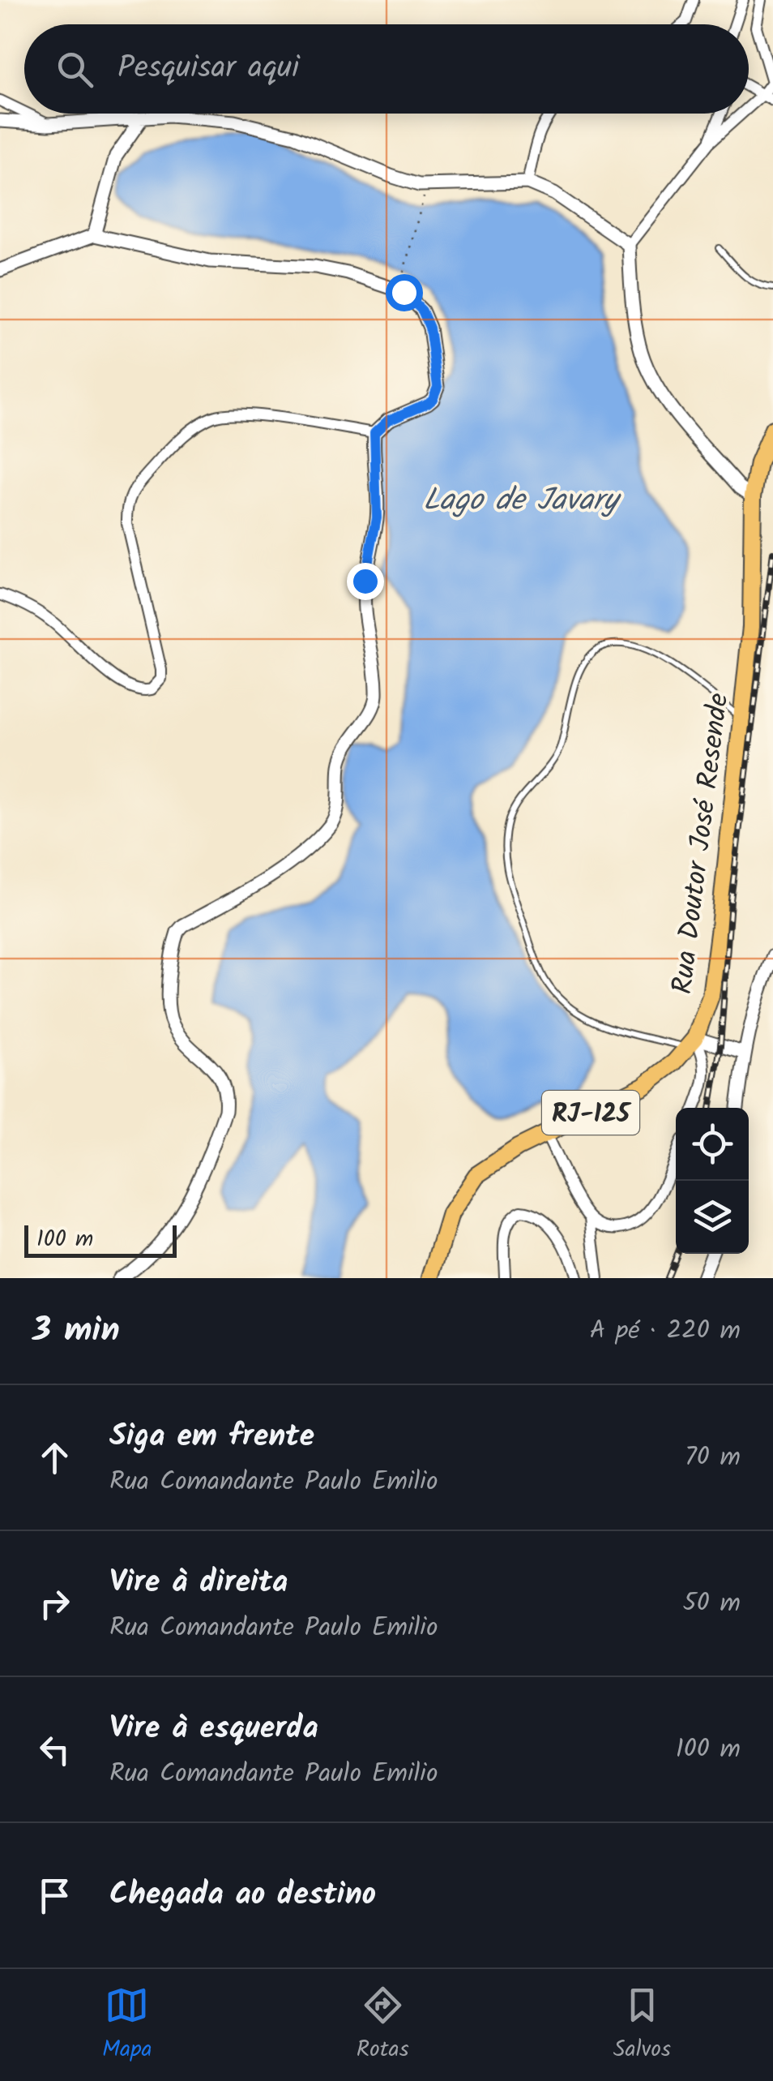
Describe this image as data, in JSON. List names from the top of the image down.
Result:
{
  "streets": {
    "main road": ["Rua Doutor José Resende", "RJ-125"]
  },
  "water": ["Lago de Javary"],
  "scale_bar": "100 m",
  "page": {
    "search": "Pesquisar aqui",
    "scale": "100 m",
    "heading": ["3 min", "A pé · 220 m"],
    "list": [
      ["Siga em frente", "Rua Comandante Paulo Emilio", "70 m"],
      ["Vire à direita", "Rua Comandante Paulo Emilio", "50 m"],
      ["Vire à esquerda", "Rua Comandante Paulo Emilio", "100 m"],
      "Chegada ao destino"
    ],
    "nav": ["Mapa", "Rotas", "Salvos"]
  }
}
